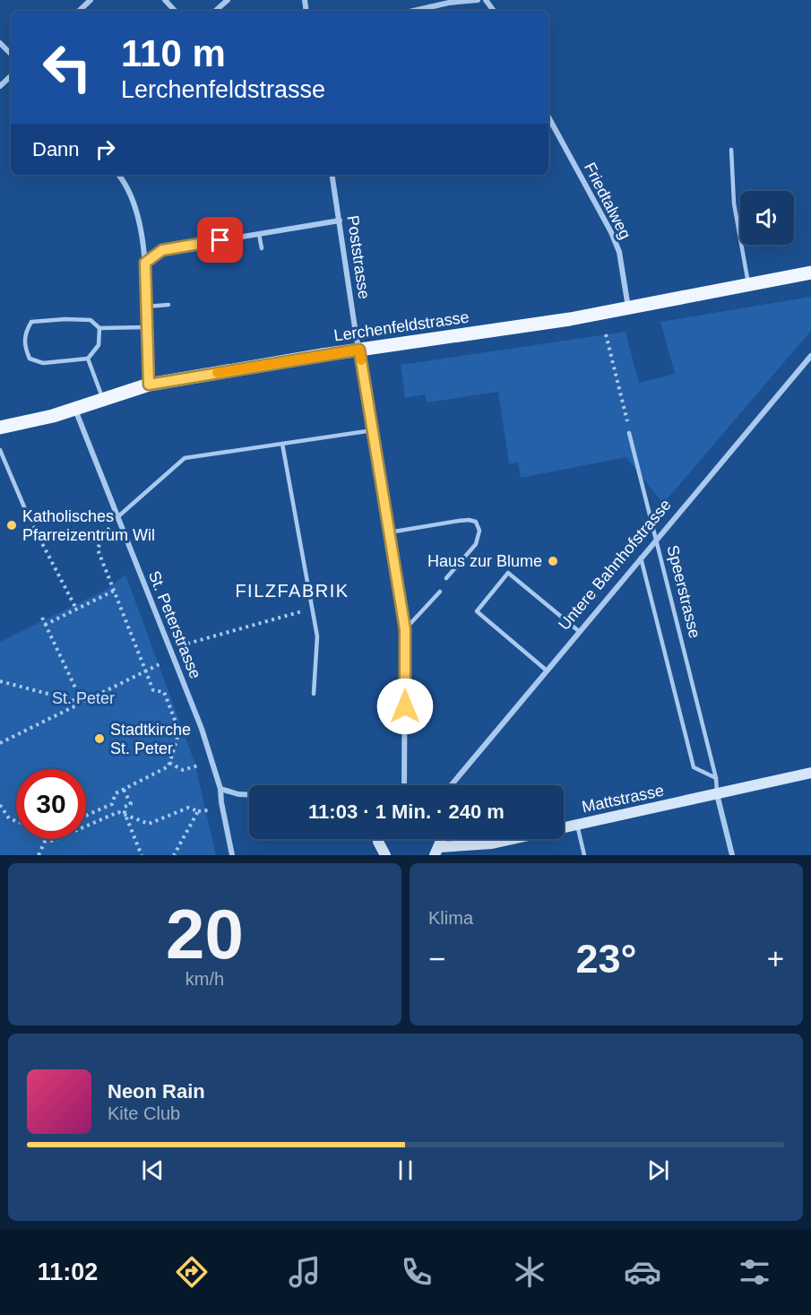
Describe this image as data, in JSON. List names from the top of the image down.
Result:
{
  "streets": {
    "main road": ["Lerchenfeldstrasse"],
    "street": [
      "Friedtalweg",
      "Poststrasse",
      "Untere Bahnhofstrasse",
      "Speerstrasse",
      "St. Peterstrasse",
      "Mattstrasse"
    ]
  },
  "crossings": [
    ["Friedtalweg", "Lerchenfeldstrasse"],
    ["Poststrasse", "Lerchenfeldstrasse"],
    ["Lerchenfeldstrasse", "St. Peterstrasse"],
    ["Untere Bahnhofstrasse", "Speerstrasse"],
    ["Speerstrasse", "Mattstrasse"]
  ],
  "districts": ["FILZFABRIK"],
  "parks": ["St. Peter"],
  "places": ["Katholisches Pfarreizentrum Wil", "Haus zur Blume", "Stadtkirche St. Peter"],
  "page": {
    "turn": ["110 m", "Lerchenfeldstrasse"],
    "then": "Dann",
    "limit": "30",
    "trip": "11:03 · 1 Min. · 240 m",
    "tile": [
      ["20", "km/h"],
      "Klima"
    ],
    "heat": ["−", "23°", "+"],
    "song": ["Neon Rain", "Kite Club"],
    "tabs": "11:02"
  }
}
